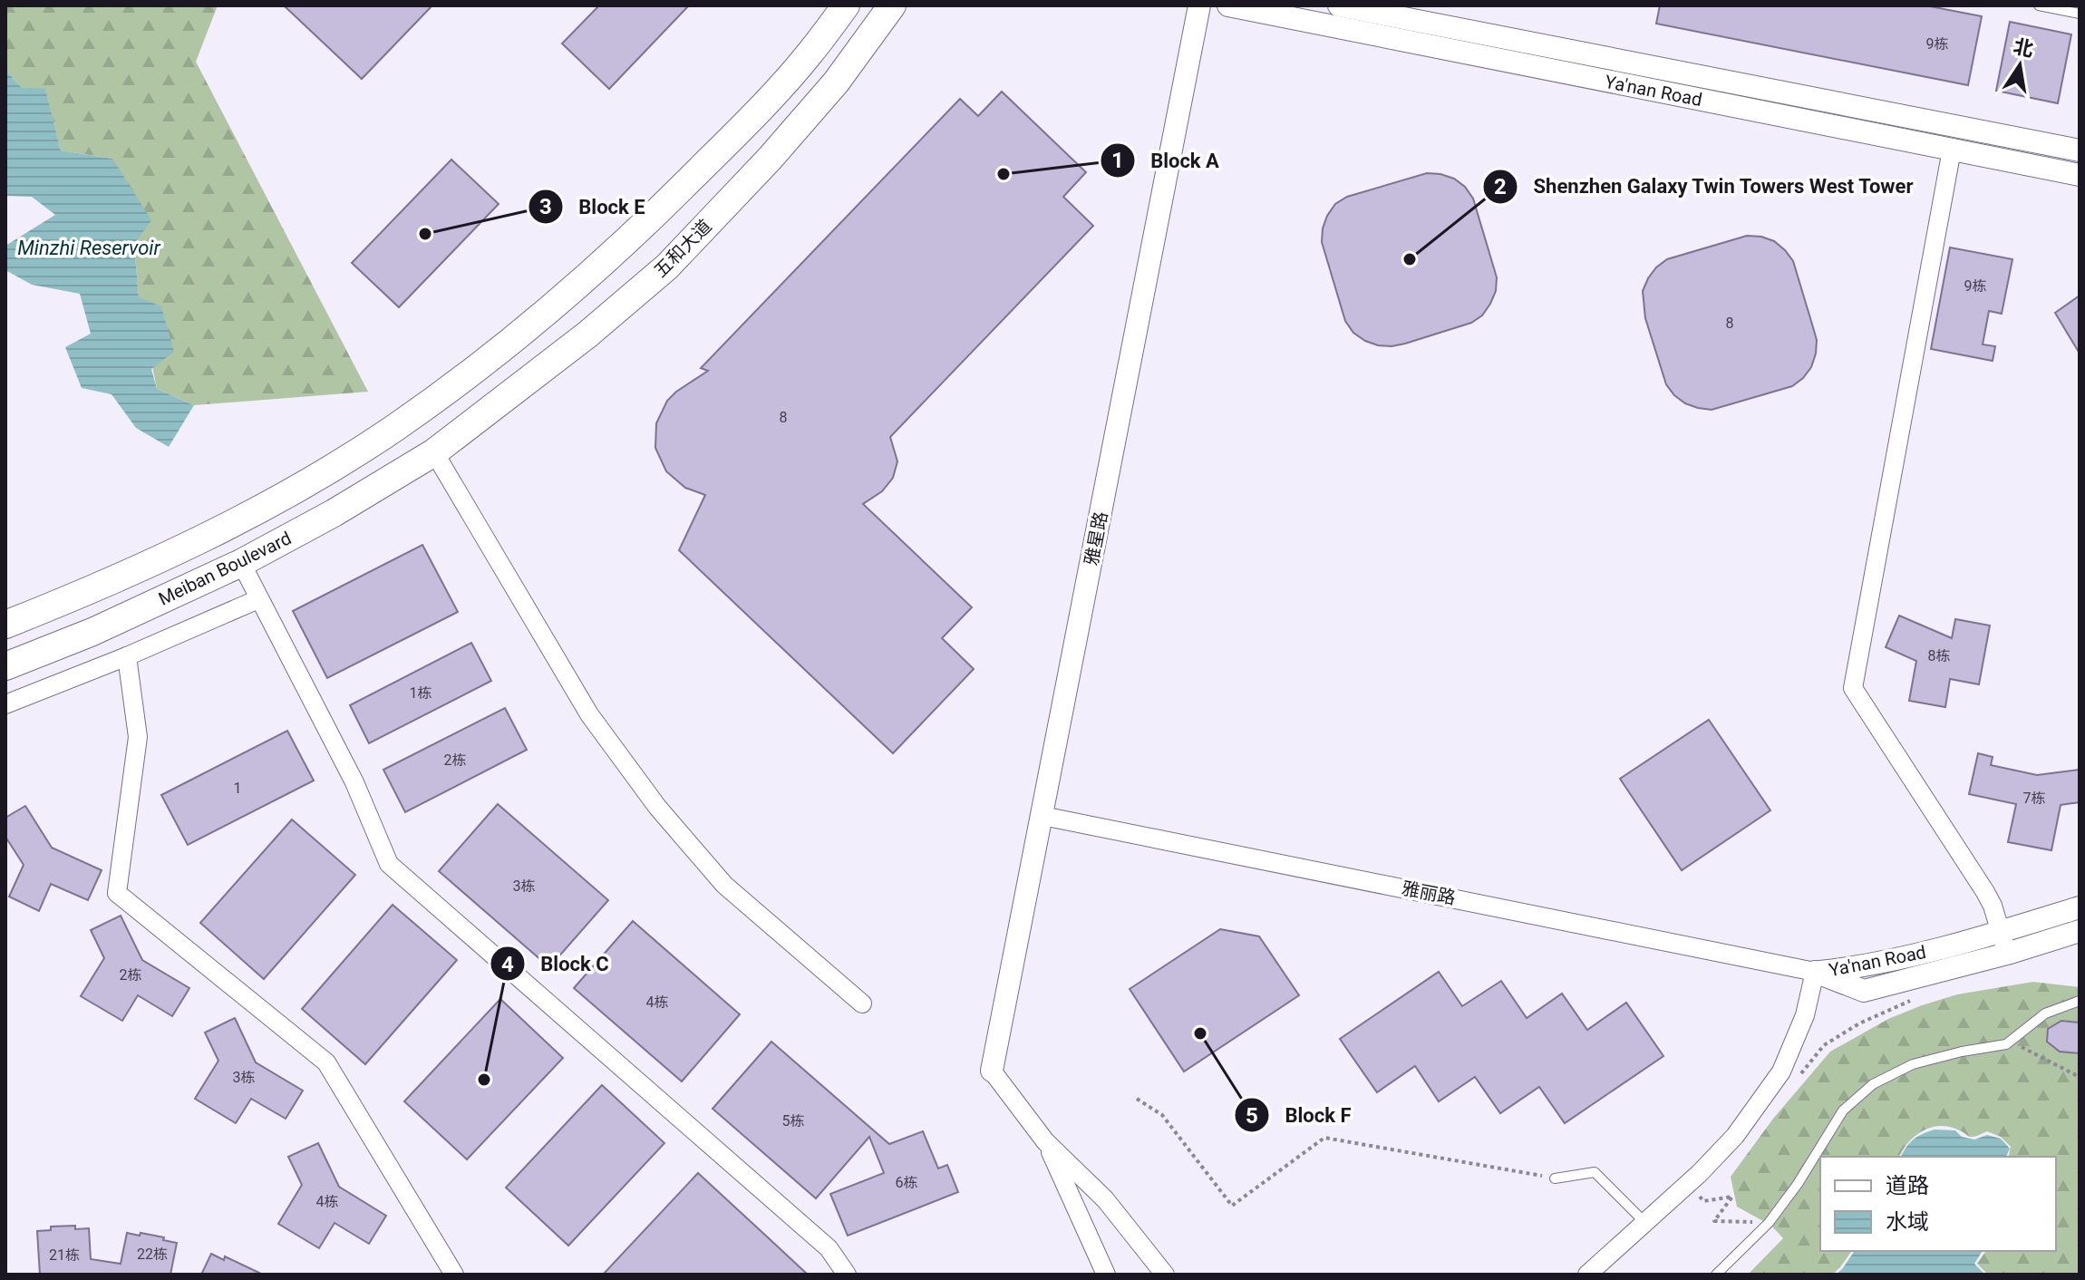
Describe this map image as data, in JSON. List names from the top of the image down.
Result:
{
  "streets": {
    "main road": ["五和大道", "Meiban Boulevard"],
    "street": ["Ya'nan Road", "雅星路", "雅丽路"]
  },
  "crossings": [
    ["Ya'nan Road", "雅丽路"],
    ["五和大道", "Meiban Boulevard"],
    ["雅星路", "雅丽路"]
  ],
  "water": ["Minzhi Reservoir"],
  "places": [
    "Block A",
    "Block E",
    "Shenzhen Galaxy Twin Towers West Tower",
    "Block F",
    "Block C"
  ],
  "house_numbers": [
    "9栋",
    "9栋",
    "8",
    "8",
    "8栋",
    "1栋",
    "2栋",
    "1",
    "7栋",
    "3栋",
    "2栋",
    "4栋",
    "3栋",
    "5栋",
    "6栋",
    "4栋",
    "22栋",
    "21栋"
  ],
  "legend": ["道路", "水域"],
  "north": "top"
}
